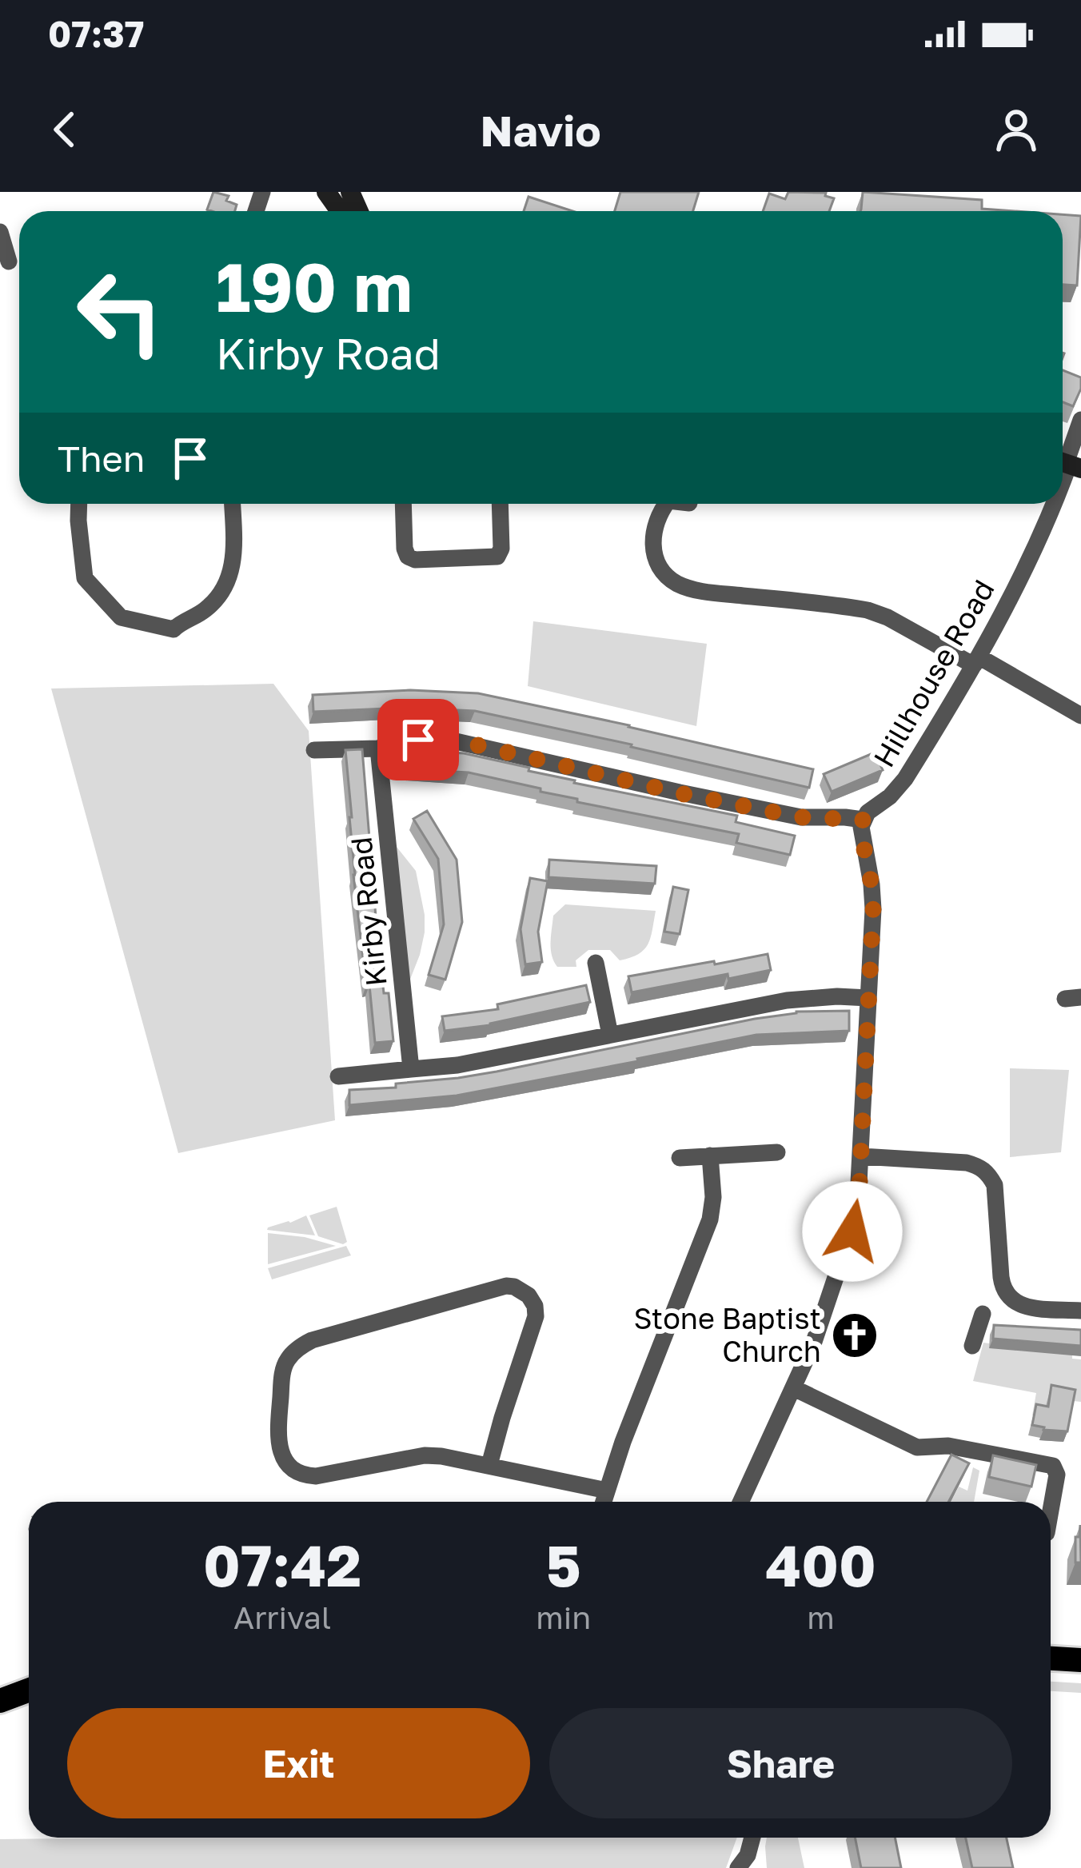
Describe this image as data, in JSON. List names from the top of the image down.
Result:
{
  "streets": {
    "street": ["Hillhouse Road", "Kirby Road"]
  },
  "places": {
    "church": ["Stone Baptist Church"]
  },
  "page": {
    "status": "07:37",
    "header": "Navio",
    "turn": ["190 m", "Kirby Road"],
    "then": "Then",
    "eta": [
      "07:42",
      "Arrival",
      "5",
      "min",
      "400",
      "m"
    ],
    "buttons": ["Exit", "Share"]
  }
}
